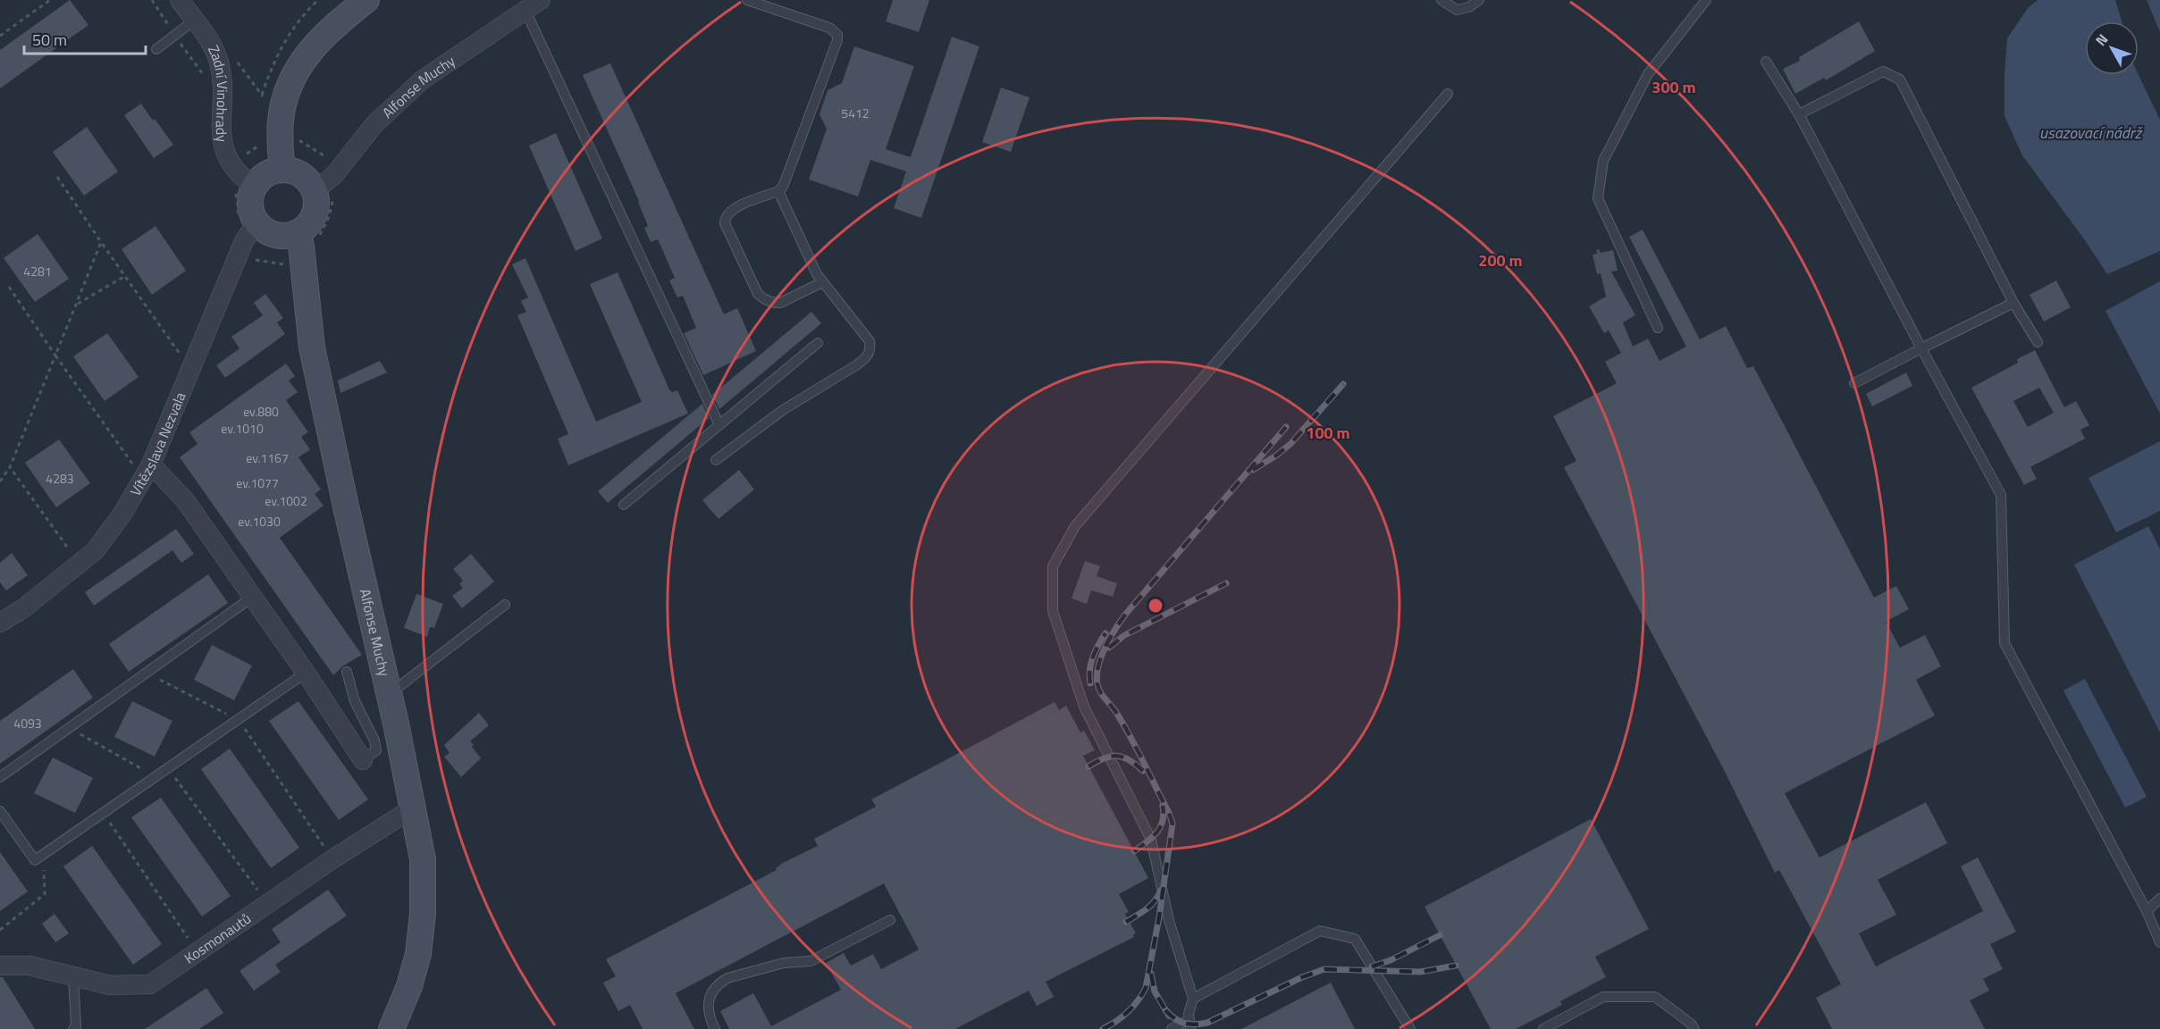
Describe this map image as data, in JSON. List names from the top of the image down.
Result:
{
  "streets": {
    "main road": ["Alfonse Muchy"],
    "street": ["Zadní Vinohrady", "Vítězslava Nezvala", "Kosmonautů"]
  },
  "crossings": [
    ["Alfonse Muchy", "Kosmonautů"]
  ],
  "water": ["usazovací nádrž"],
  "house_numbers": [
    "5412",
    "4281",
    "ev.880",
    "ev.1010",
    "ev.1167",
    "4283",
    "ev.1077",
    "ev.1002",
    "ev.1030",
    "4093"
  ],
  "scale_bar": "50 m",
  "north": "top left",
  "rings": ["300 m", "200 m", "100 m"]
}
